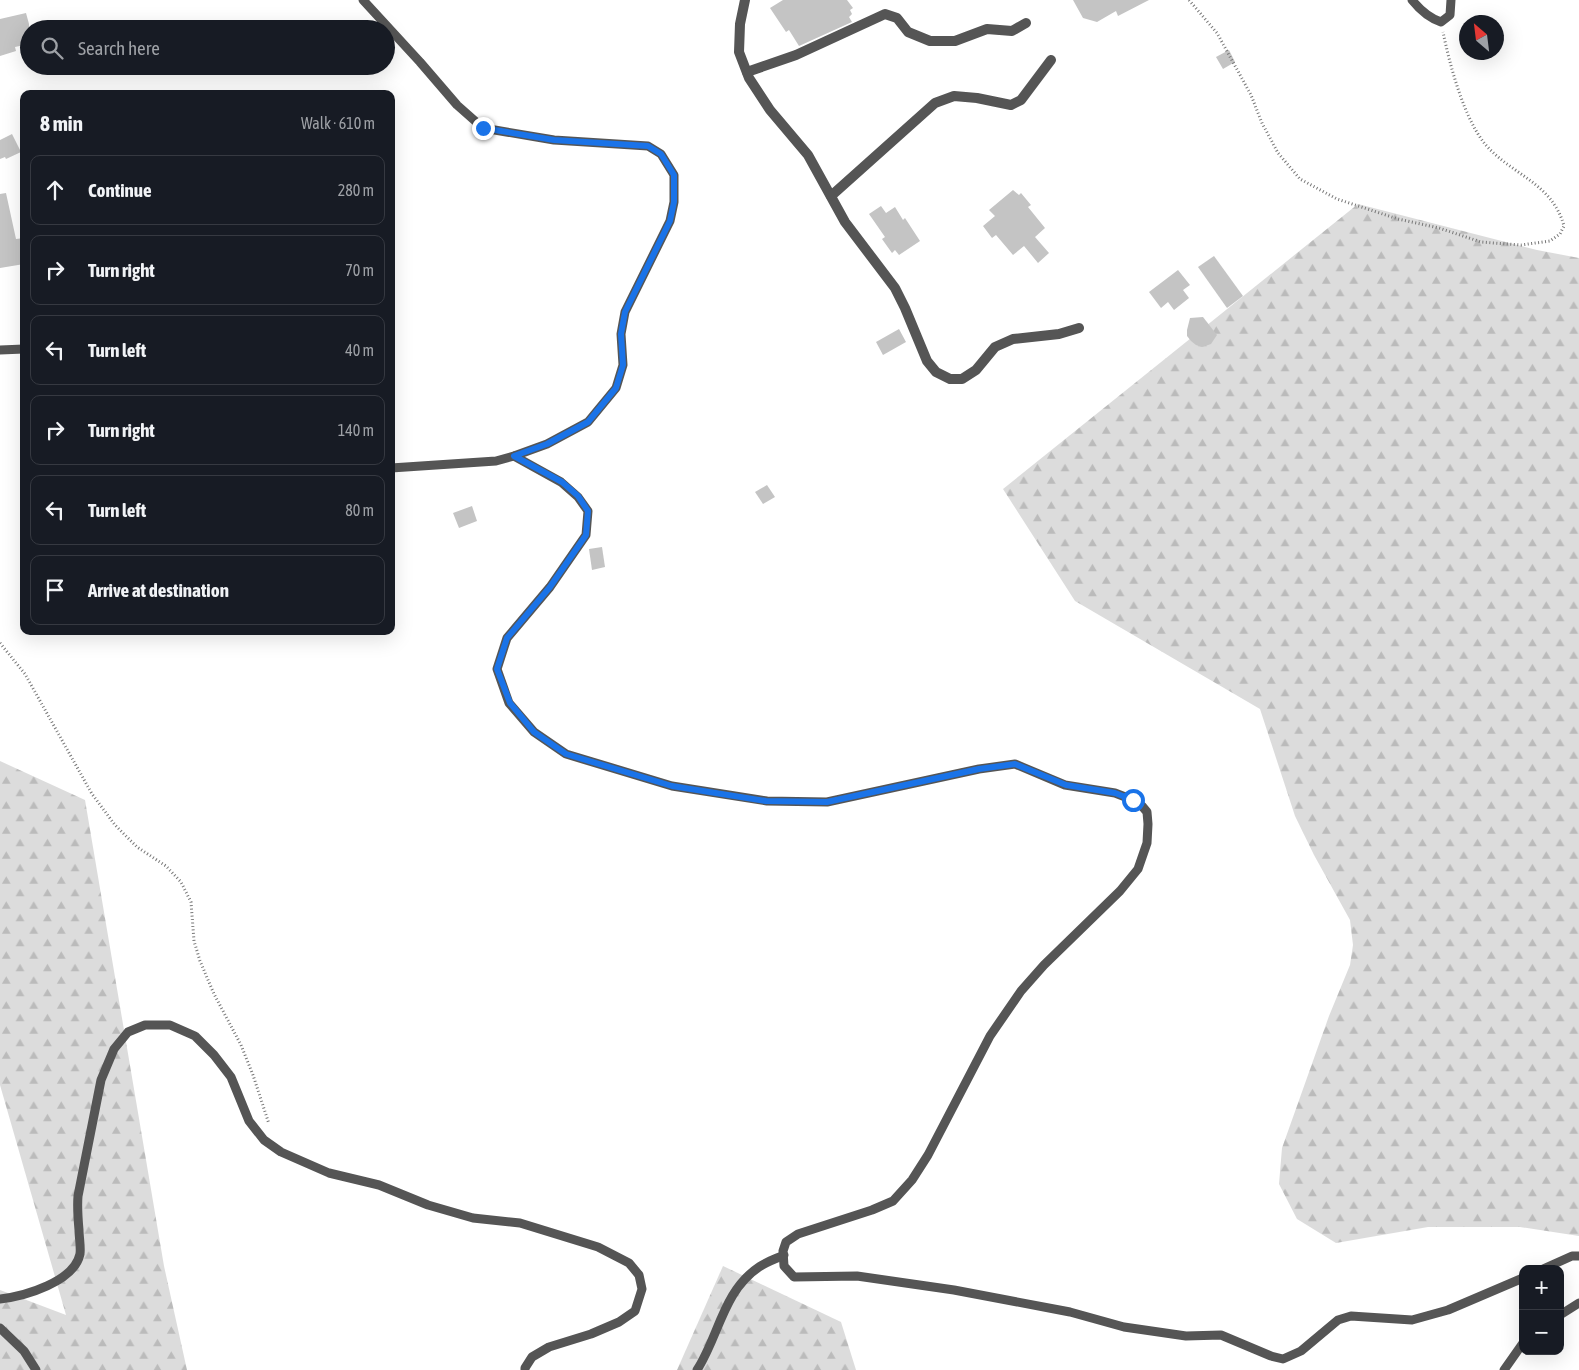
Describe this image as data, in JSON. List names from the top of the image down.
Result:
{
  "north": "top left",
  "page": {
    "search": "Search here",
    "heading": ["8 min", "Walk · 610 m"],
    "list": [
      ["Continue", "280 m"],
      ["Turn right", "70 m"],
      ["Turn left", "40 m"],
      ["Turn right", "140 m"],
      ["Turn left", "80 m"],
      "Arrive at destination"
    ],
    "map_buttons": ["+", "−"]
  }
}
